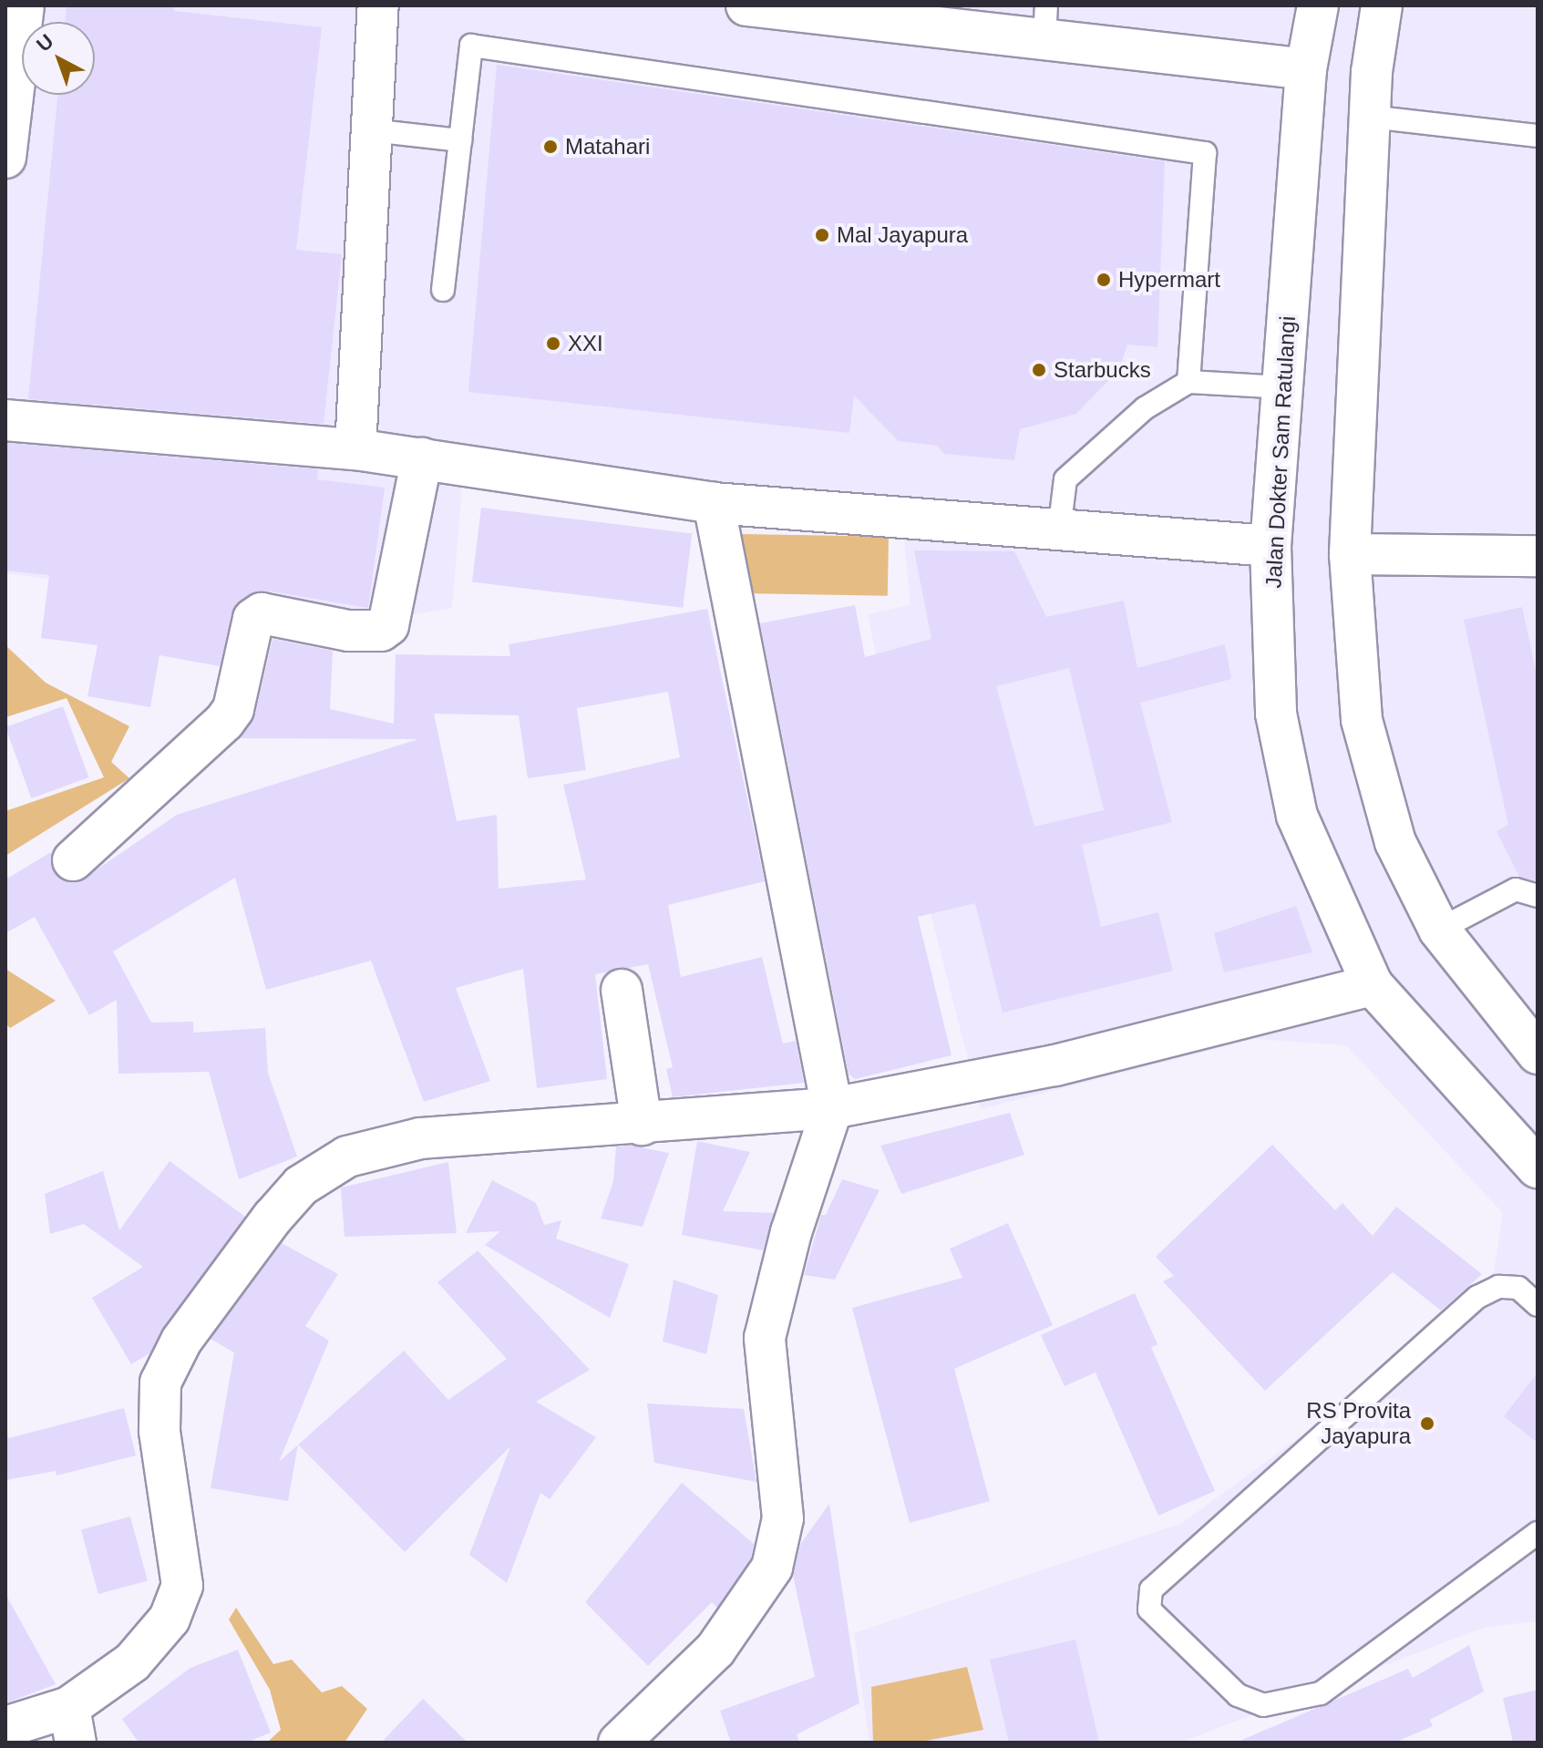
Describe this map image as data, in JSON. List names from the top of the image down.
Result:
{
  "streets": {
    "street": ["Jalan Dokter Sam Ratulangi"]
  },
  "places": [
    "Matahari",
    "Mal Jayapura",
    "Hypermart",
    "XXI",
    "Starbucks",
    "RS Provita Jayapura"
  ],
  "north": "top left"
}
